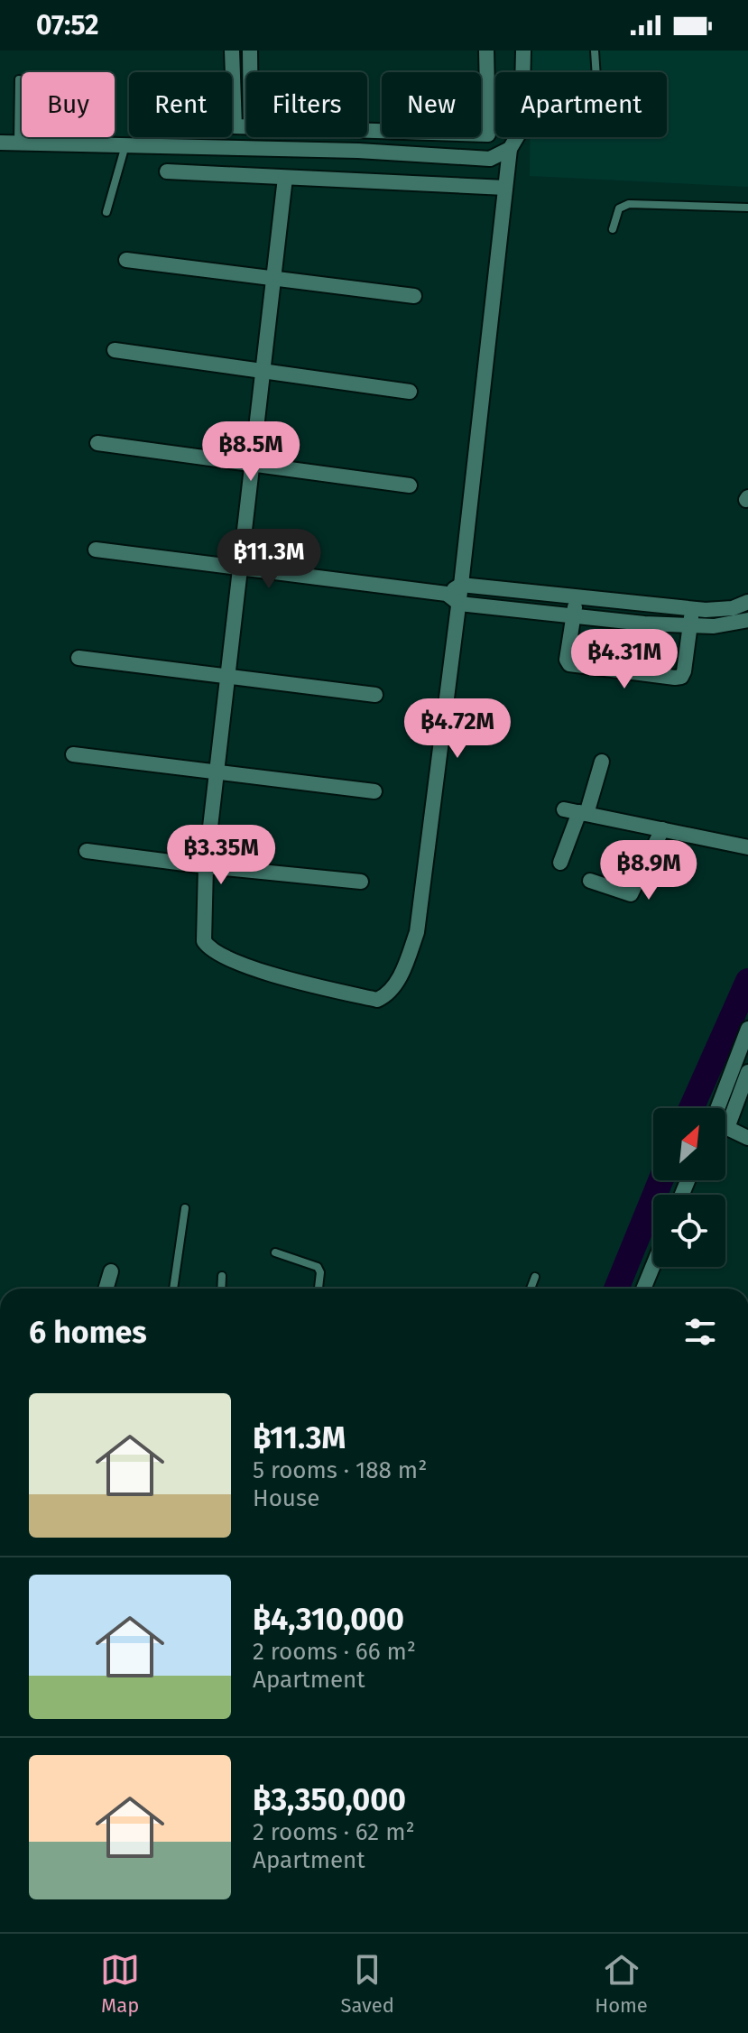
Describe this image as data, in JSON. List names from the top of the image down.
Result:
{
  "north": "top right",
  "page": {
    "status": "07:52",
    "chip": [
      "Buy",
      "Rent",
      "Filters",
      "New",
      "Apartment"
    ],
    "price": [
      "฿8.5M",
      "฿11.3M",
      "฿4.31M",
      "฿4.72M",
      "฿3.35M",
      "฿8.9M"
    ],
    "heading": "6 homes",
    "list": [
      {
        "name": "฿11.3M",
        "note": "5 rooms · 188 m² · House"
      },
      {
        "name": "฿4,310,000",
        "note": "2 rooms · 66 m² · Apartment"
      },
      {
        "name": "฿3,350,000",
        "note": "2 rooms · 62 m² · Apartment"
      }
    ],
    "tabs": ["Map", "Saved", "Home"]
  }
}
